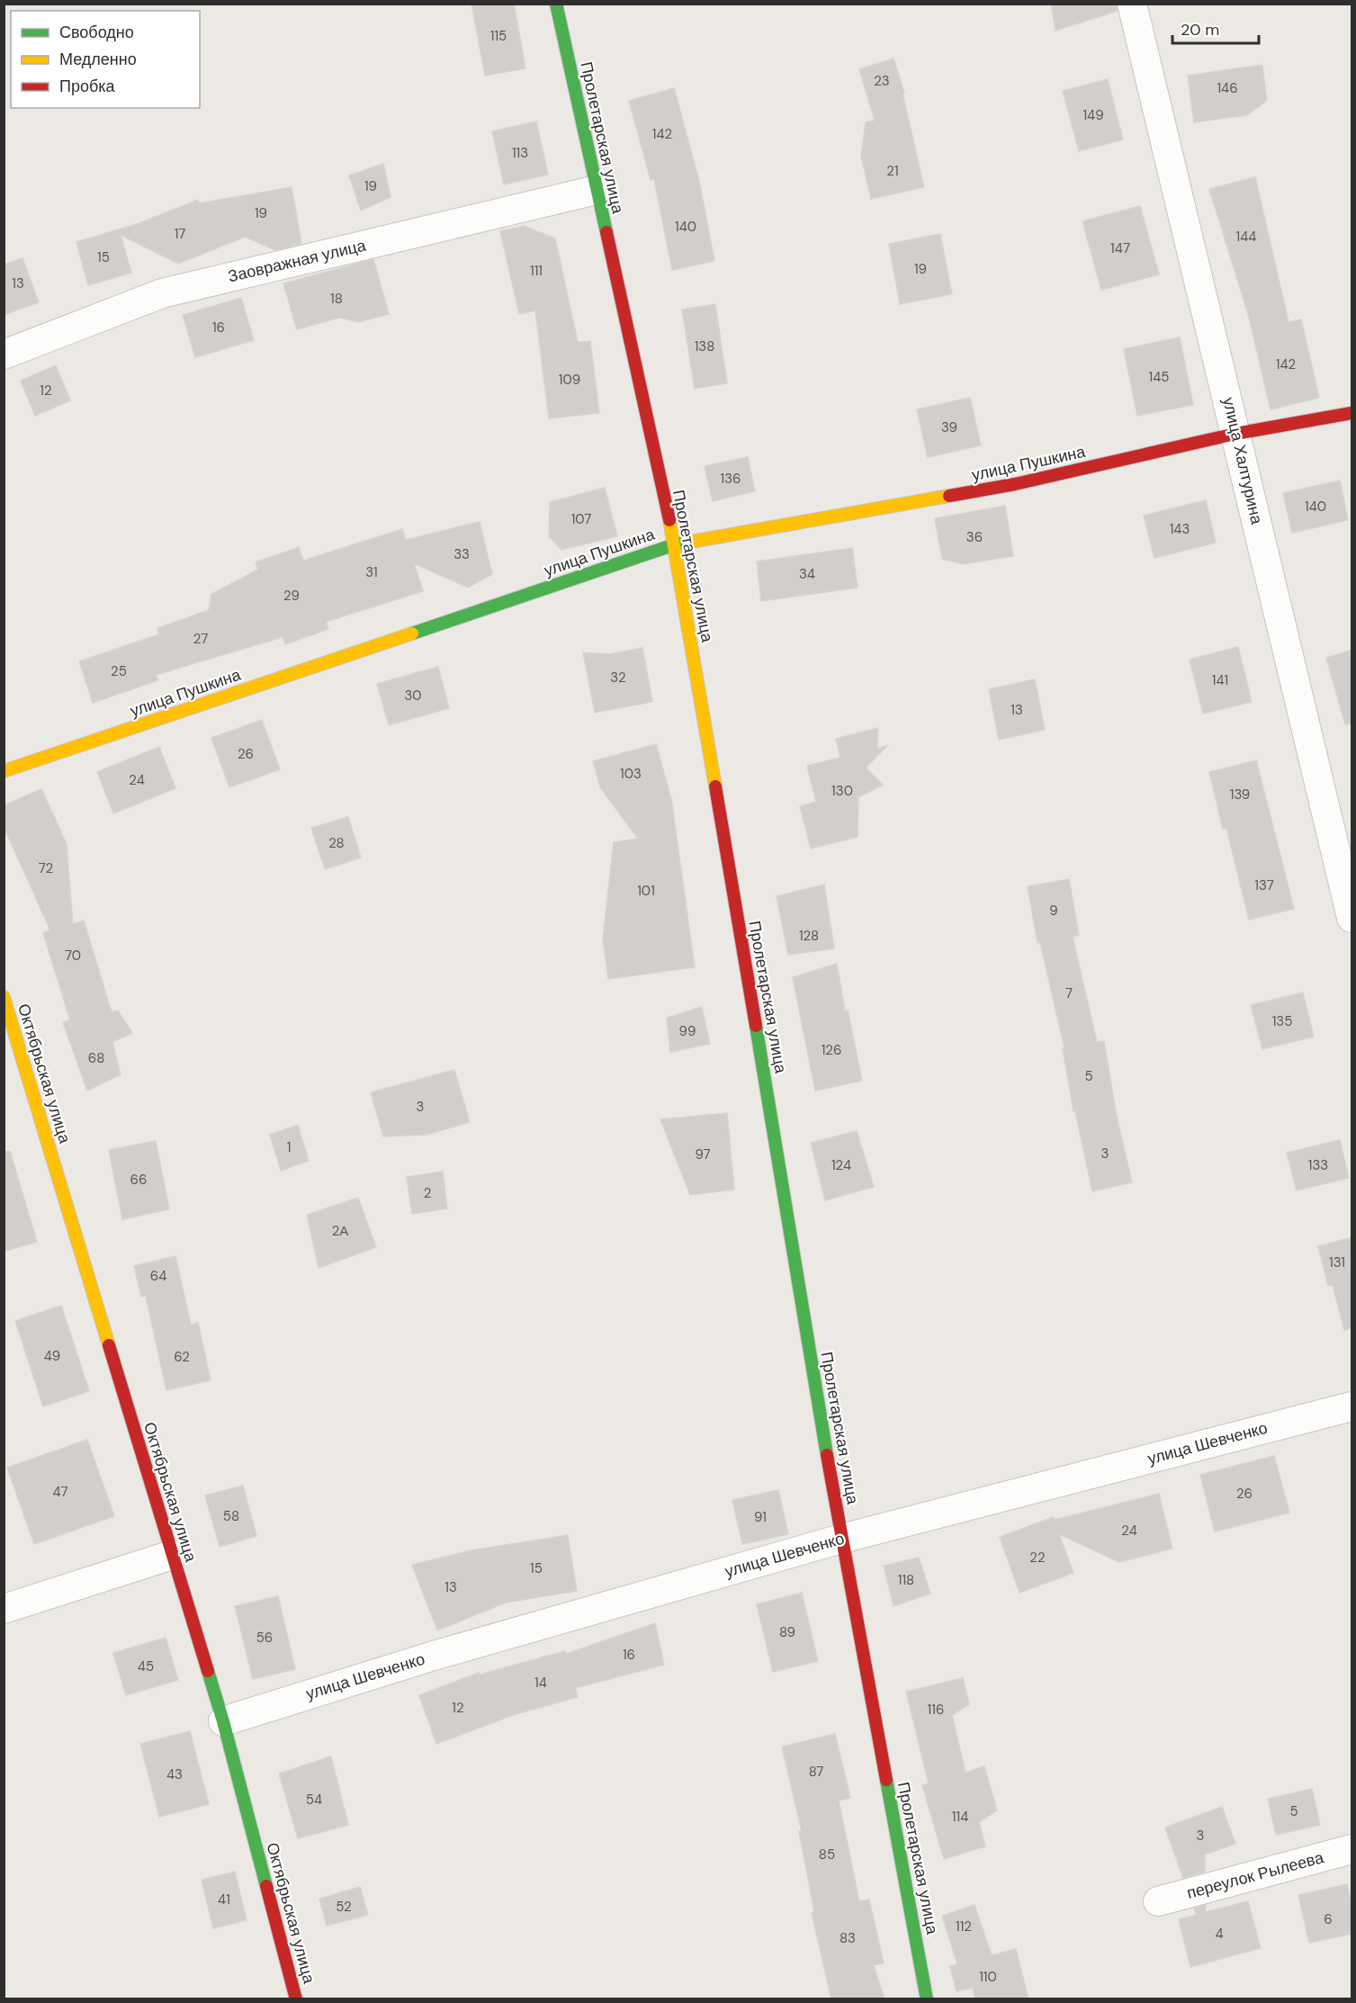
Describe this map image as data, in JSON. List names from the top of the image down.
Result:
{
  "streets": {
    "street": [
      "Пролетарская улица",
      "Заовражная улица",
      "улица Халтурина",
      "улица Пушкина",
      "Октябрьская улица",
      "улица Шевченко",
      "переулок Рылеева"
    ]
  },
  "crossings": [
    ["Пролетарская улица", "Заовражная улица"],
    ["Пролетарская улица", "улица Пушкина"],
    ["Пролетарская улица", "улица Шевченко"],
    ["улица Халтурина", "улица Пушкина"],
    ["Октябрьская улица", "улица Шевченко"]
  ],
  "house_numbers": [
    "115",
    "23",
    "146",
    "149",
    "142",
    "113",
    "21",
    "19",
    "19",
    "140",
    "17",
    "144",
    "147",
    "15",
    "19",
    "111",
    "13",
    "18",
    "16",
    "138",
    "142",
    "145",
    "109",
    "12",
    "39",
    "136",
    "140",
    "107",
    "143",
    "36",
    "33",
    "31",
    "34",
    "29",
    "27",
    "25",
    "32",
    "141",
    "30",
    "13",
    "26",
    "103",
    "24",
    "130",
    "139",
    "28",
    "72",
    "137",
    "101",
    "9",
    "128",
    "70",
    "7",
    "135",
    "99",
    "126",
    "68",
    "5",
    "3",
    "1",
    "3",
    "97",
    "124",
    "133",
    "66",
    "2",
    "2А",
    "131",
    "64",
    "49",
    "62",
    "47",
    "26",
    "58",
    "91",
    "24",
    "22",
    "15",
    "118",
    "13",
    "89",
    "56",
    "16",
    "45",
    "14",
    "12",
    "116",
    "87",
    "43",
    "54",
    "5",
    "114",
    "3",
    "85",
    "41",
    "52",
    "6",
    "112",
    "4",
    "83",
    "110"
  ],
  "legend": ["Свободно", "Медленно", "Пробка"],
  "scale_bar": "20 m"
}
